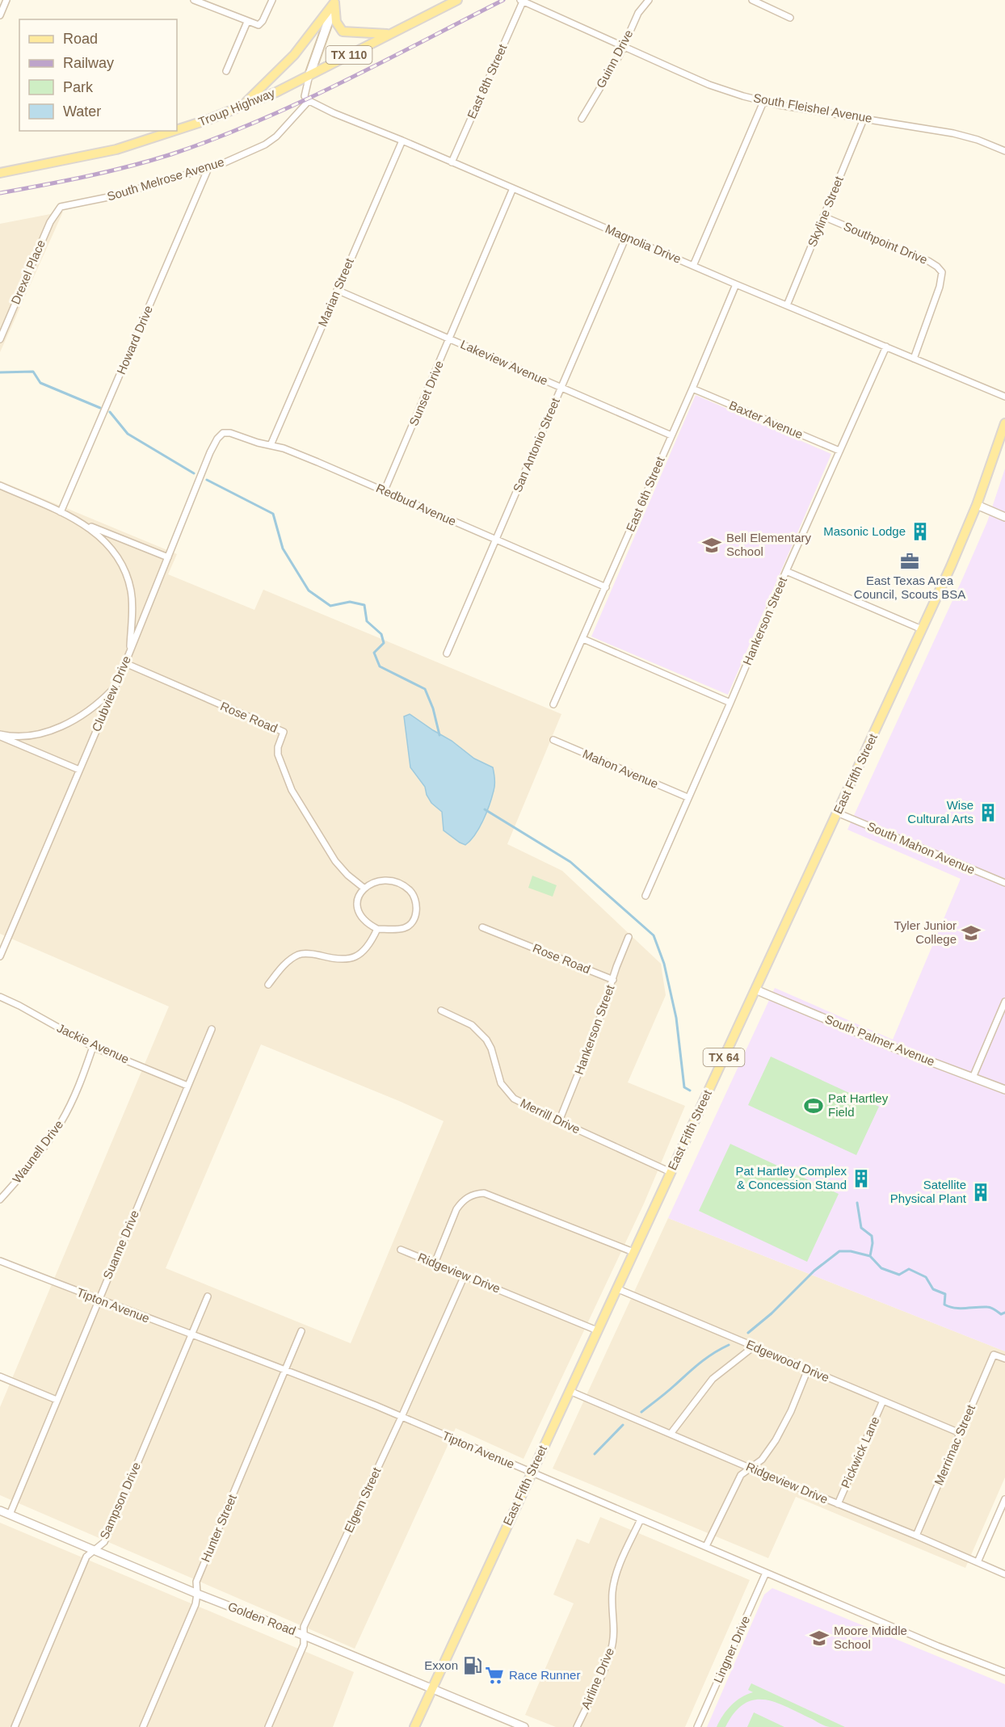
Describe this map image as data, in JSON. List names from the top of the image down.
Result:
{
  "streets": {
    "main road": [
      "TX 110",
      "Troup Highway",
      "East Fifth Street",
      "TX 64"
    ],
    "street": [
      "Guinn Drive",
      "East 8th Street",
      "South Fleishel Avenue",
      "South Melrose Avenue",
      "Skyline Street",
      "Southpoint Drive",
      "Magnolia Drive",
      "Drexel Place",
      "Marian Street",
      "Howard Drive",
      "Lakeview Avenue",
      "Sunset Drive",
      "Baxter Avenue",
      "San Antonio Street",
      "East 6th Street",
      "Redbud Avenue",
      "Hankerson Street",
      "Clubview Drive",
      "Rose Road",
      "Mahon Avenue",
      "South Mahon Avenue",
      "South Palmer Avenue",
      "Jackie Avenue",
      "Merrill Drive",
      "Waunell Drive",
      "Suanne Drive",
      "Ridgeview Drive",
      "Tipton Avenue",
      "Edgewood Drive",
      "Merrimac Street",
      "Pickwick Lane",
      "Elgem Street",
      "Sampson Drive",
      "Hunter Street",
      "Golden Road",
      "Lingner Drive",
      "Airline Drive"
    ]
  },
  "crossings": [
    ["TX 110", "Troup Highway"],
    ["Guinn Drive", "South Fleishel Avenue"],
    ["East 8th Street", "South Fleishel Avenue"],
    ["East 8th Street", "Magnolia Drive"],
    ["South Fleishel Avenue", "Skyline Street"],
    ["South Melrose Avenue", "Magnolia Drive"],
    ["South Melrose Avenue", "Drexel Place"],
    ["South Melrose Avenue", "Howard Drive"],
    ["Skyline Street", "Southpoint Drive"],
    ["Skyline Street", "Magnolia Drive"],
    ["Southpoint Drive", "Magnolia Drive"],
    ["Magnolia Drive", "Marian Street"],
    ["Magnolia Drive", "Sunset Drive"],
    ["Magnolia Drive", "San Antonio Street"],
    ["Magnolia Drive", "East 6th Street"],
    ["Magnolia Drive", "Hankerson Street"],
    ["Marian Street", "Lakeview Avenue"],
    ["Marian Street", "Redbud Avenue"],
    ["Lakeview Avenue", "Sunset Drive"],
    ["Lakeview Avenue", "San Antonio Street"],
    ["Lakeview Avenue", "East 6th Street"],
    ["Sunset Drive", "Redbud Avenue"],
    ["Baxter Avenue", "East 6th Street"],
    ["Baxter Avenue", "Hankerson Street"],
    ["San Antonio Street", "Redbud Avenue"],
    ["East 6th Street", "Redbud Avenue"],
    ["Redbud Avenue", "Clubview Drive"],
    ["Hankerson Street", "Rose Road"],
    ["Hankerson Street", "Mahon Avenue"],
    ["Hankerson Street", "Merrill Drive"],
    ["Clubview Drive", "Rose Road"],
    ["East Fifth Street", "South Mahon Avenue"],
    ["East Fifth Street", "South Palmer Avenue"],
    ["East Fifth Street", "Merrill Drive"],
    ["East Fifth Street", "Ridgeview Drive"],
    ["East Fifth Street", "Tipton Avenue"],
    ["East Fifth Street", "Edgewood Drive"],
    ["East Fifth Street", "Golden Road"],
    ["Jackie Avenue", "Waunell Drive"],
    ["Jackie Avenue", "Suanne Drive"],
    ["Suanne Drive", "Tipton Avenue"],
    ["Suanne Drive", "Golden Road"],
    ["Ridgeview Drive", "Merrimac Street"],
    ["Ridgeview Drive", "Pickwick Lane"],
    ["Ridgeview Drive", "Elgem Street"],
    ["Tipton Avenue", "Elgem Street"],
    ["Tipton Avenue", "Sampson Drive"],
    ["Tipton Avenue", "Hunter Street"],
    ["Tipton Avenue", "Lingner Drive"],
    ["Tipton Avenue", "Airline Drive"],
    ["Edgewood Drive", "Merrimac Street"],
    ["Edgewood Drive", "Pickwick Lane"],
    ["Elgem Street", "Golden Road"],
    ["Sampson Drive", "Golden Road"],
    ["Hunter Street", "Golden Road"]
  ],
  "places": {
    "building": [
      "Masonic Lodge",
      "Wise Cultural Arts",
      "Pat Hartley Complex & Concession Stand",
      "Satellite Physical Plant"
    ],
    "school or university": ["Bell Elementary School", "Tyler Junior College", "Moore Middle School"],
    "office": ["East Texas Area Council, Scouts BSA"],
    "sports": ["Pat Hartley Field"],
    "fuel station": ["Exxon"],
    "supermarket": ["Race Runner"]
  },
  "legend": [
    "Road",
    "Railway",
    "Park",
    "Water"
  ]
}
